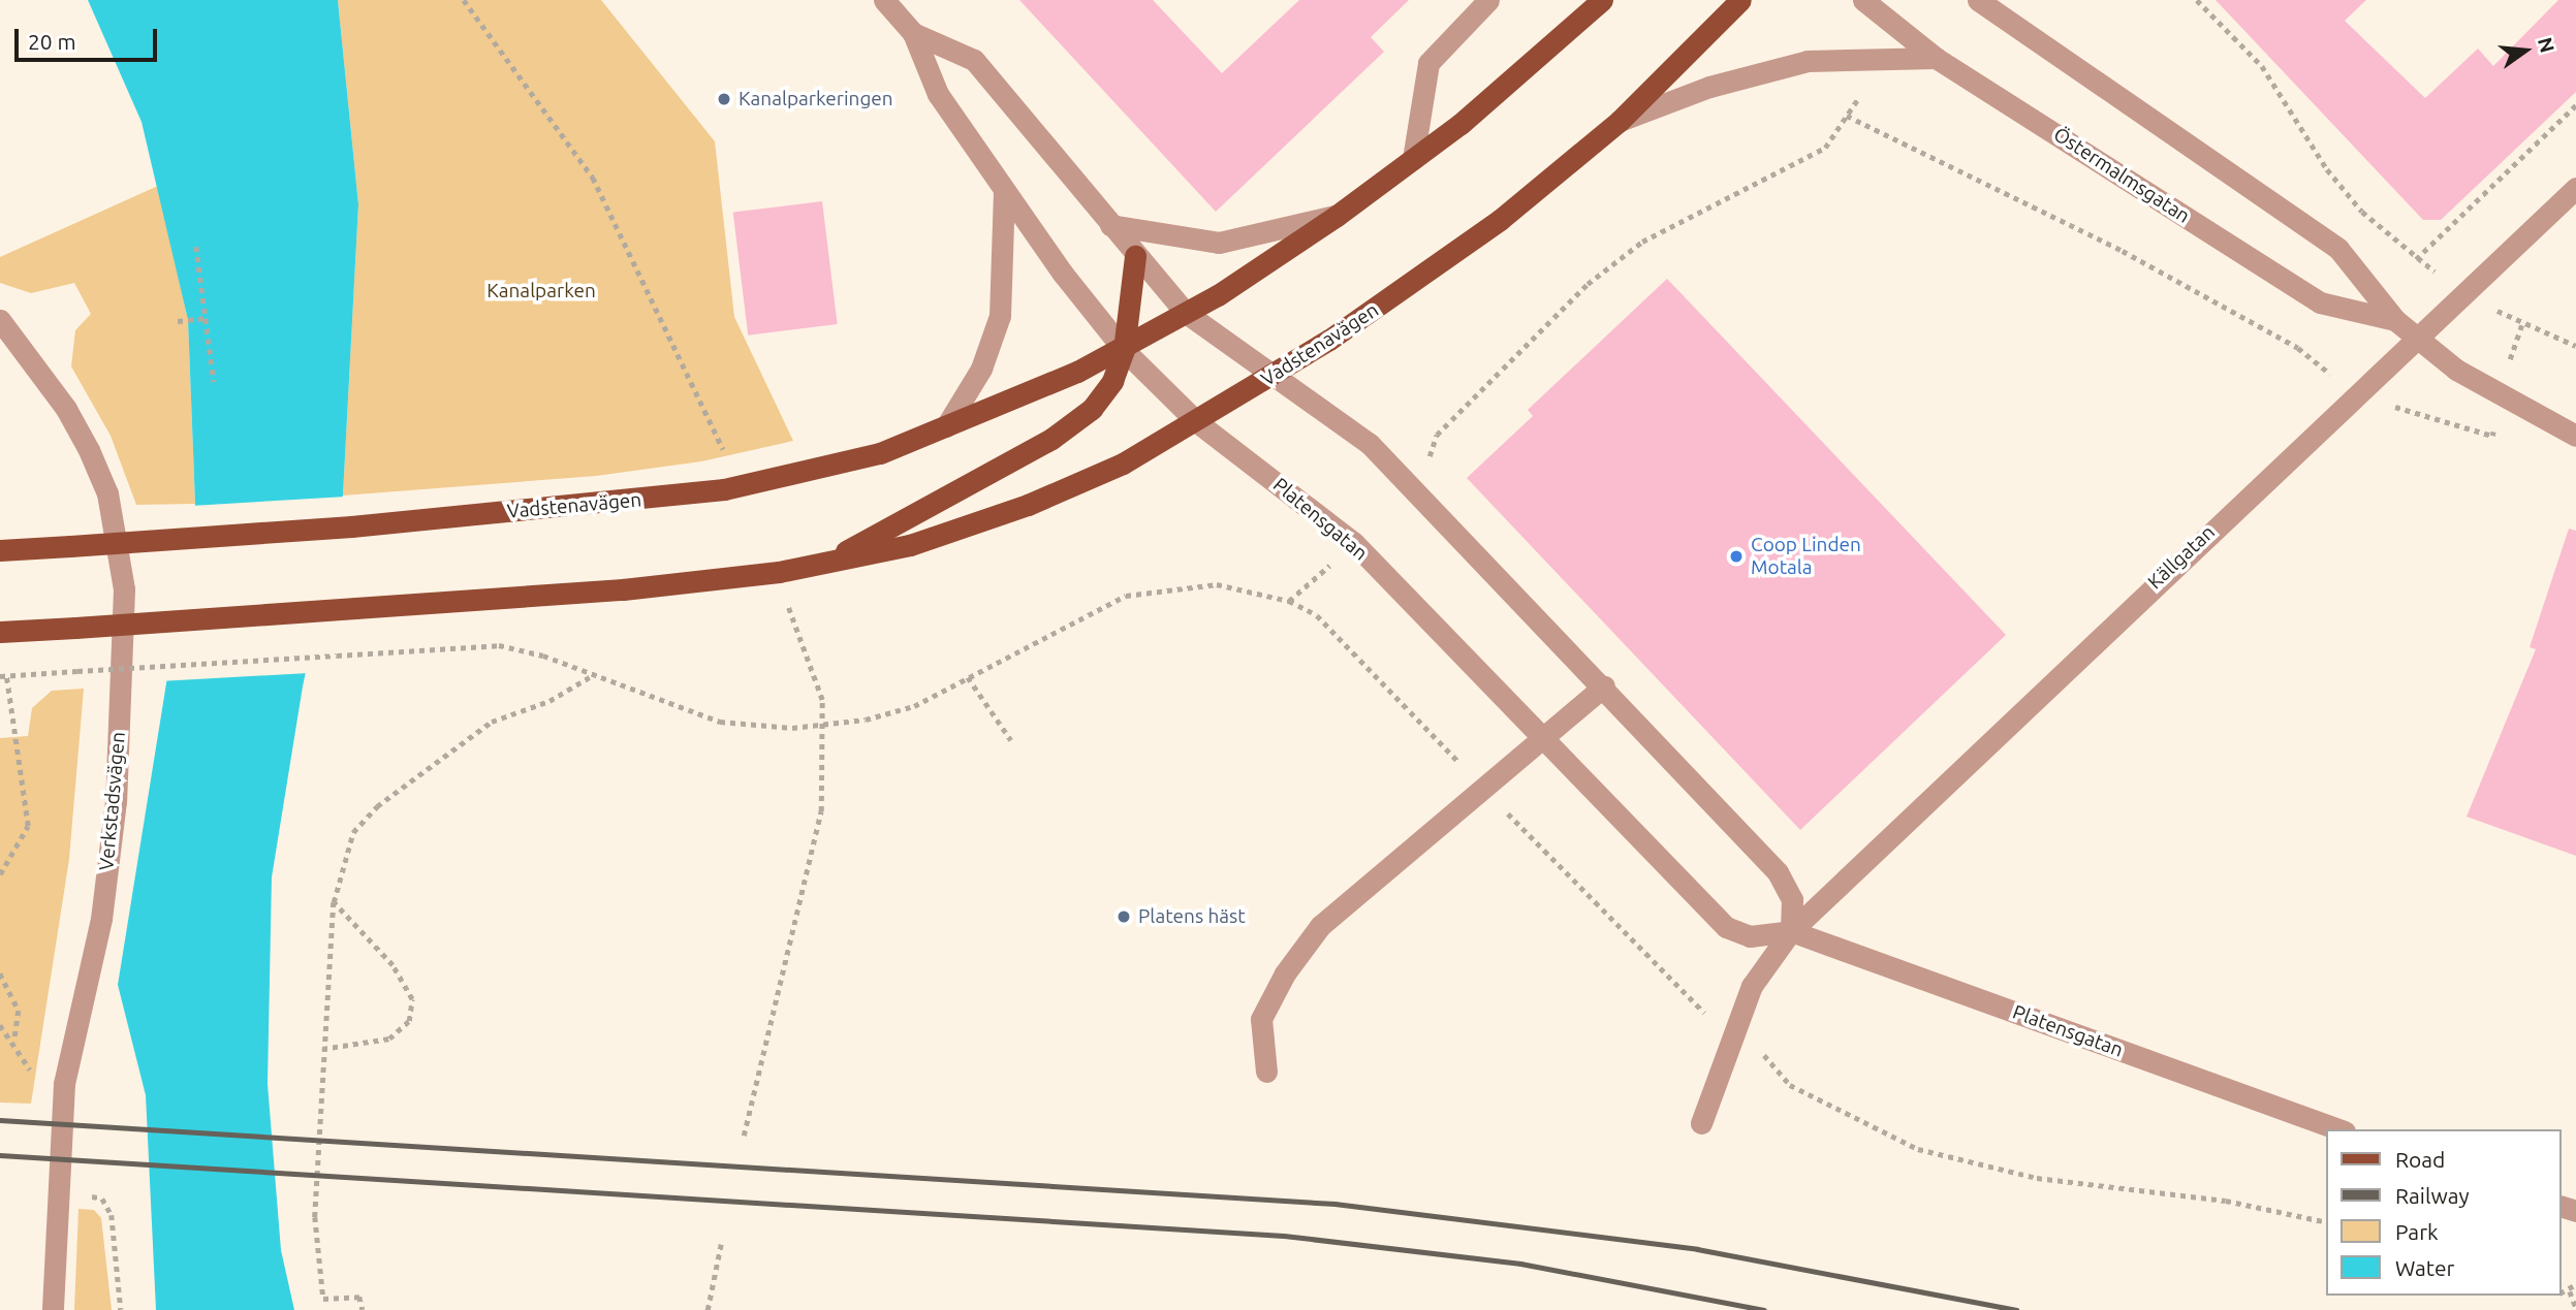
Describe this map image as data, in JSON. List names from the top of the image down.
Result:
{
  "streets": {
    "main road": ["Vadstenavägen"],
    "street": [
      "Östermalmsgatan",
      "Platensgatan",
      "Källgatan",
      "Verkstadsvägen"
    ]
  },
  "crossings": [
    ["Östermalmsgatan", "Källgatan"],
    ["Vadstenavägen", "Platensgatan"],
    ["Platensgatan", "Källgatan"]
  ],
  "parks": ["Kanalparken"],
  "places": ["Kanalparkeringen", "Coop Linden Motala", "Platens häst"],
  "legend": [
    "Road",
    "Railway",
    "Park",
    "Water"
  ],
  "scale_bar": "20 m",
  "north": "right"
}
